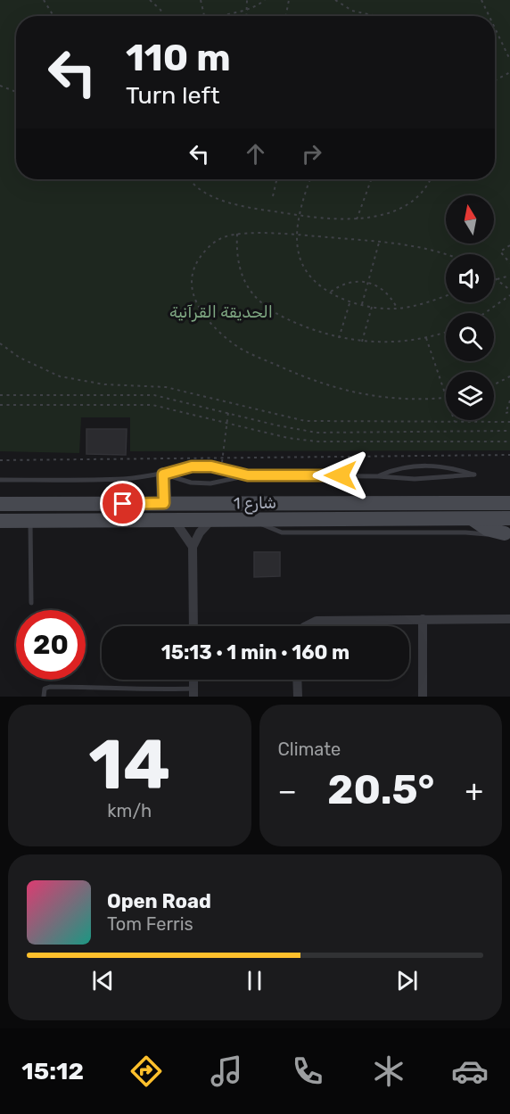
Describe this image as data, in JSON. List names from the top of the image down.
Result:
{
  "streets": {
    "street": ["شارع 1"]
  },
  "parks": ["الحديقة القرآنية"],
  "north": "top",
  "page": {
    "turn": ["110 m", "Turn left"],
    "limit": "20",
    "trip": "15:13 · 1 min · 160 m",
    "tile": [
      ["14", "km/h"],
      "Climate"
    ],
    "heat": ["−", "20.5°", "+"],
    "song": ["Open Road", "Tom Ferris"],
    "tabs": "15:12"
  }
}
